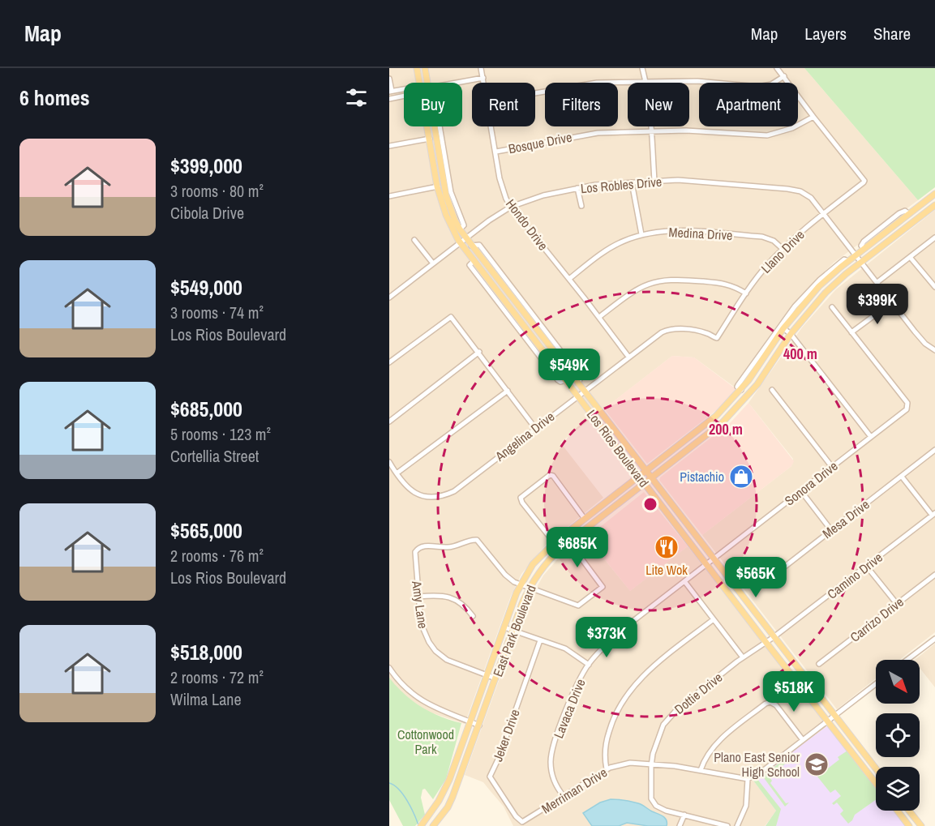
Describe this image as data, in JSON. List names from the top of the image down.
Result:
{
  "streets": {
    "main road": ["Los Rios Boulevard", "East Park Boulevard"],
    "street": [
      "Bosque Drive",
      "Los Robles Drive",
      "Hondo Drive",
      "Medina Drive",
      "Llano Drive",
      "Angelina Drive",
      "Sonora Drive",
      "Mesa Drive",
      "Camino Drive",
      "Amy Lane",
      "Carrizo Drive",
      "Dottie Drive",
      "Lavaca Drive",
      "Jeker Drive",
      "Merriman Drive"
    ]
  },
  "crossings": [
    ["Bosque Drive", "Hondo Drive"],
    ["Bosque Drive", "Llano Drive"],
    ["Los Robles Drive", "Hondo Drive"],
    ["Los Robles Drive", "Llano Drive"],
    ["Los Robles Drive", "Los Rios Boulevard"],
    ["Los Robles Drive", "East Park Boulevard"],
    ["Hondo Drive", "Medina Drive"],
    ["Hondo Drive", "Angelina Drive"],
    ["Medina Drive", "Llano Drive"],
    ["Llano Drive", "Angelina Drive"],
    ["Angelina Drive", "Los Rios Boulevard"],
    ["Los Rios Boulevard", "Sonora Drive"],
    ["Los Rios Boulevard", "Camino Drive"],
    ["Los Rios Boulevard", "East Park Boulevard"],
    ["Los Rios Boulevard", "Dottie Drive"],
    ["Los Rios Boulevard", "Lavaca Drive"],
    ["Sonora Drive", "Lavaca Drive"],
    ["Camino Drive", "Dottie Drive"],
    ["Amy Lane", "East Park Boulevard"],
    ["Dottie Drive", "Merriman Drive"],
    ["Lavaca Drive", "Merriman Drive"],
    ["Jeker Drive", "Merriman Drive"]
  ],
  "parks": ["Cottonwood Park"],
  "places": {
    "shop": ["Pistachio"],
    "restaurant": ["Lite Wok"],
    "school or university": ["Plano East Senior High School"]
  },
  "north": "bottom right",
  "page": {
    "header": "Map",
    "nav": ["Map", "Layers", "Share"],
    "heading": "6 homes",
    "chip": [
      "Buy",
      "Rent",
      "Filters",
      "New",
      "Apartment"
    ],
    "list": [
      {
        "name": "$399,000",
        "note": "3 rooms · 80 m² · Cibola Drive"
      },
      {
        "name": "$549,000",
        "note": "3 rooms · 74 m² · Los Rios Boulevard"
      },
      {
        "name": "$685,000",
        "note": "5 rooms · 123 m² · Cortellia Street"
      },
      {
        "name": "$565,000",
        "note": "2 rooms · 76 m² · Los Rios Boulevard"
      },
      {
        "name": "$518,000",
        "note": "2 rooms · 72 m² · Wilma Lane"
      }
    ],
    "price": [
      "$399K",
      "$549K",
      "$685K",
      "$565K",
      "$373K",
      "$518K"
    ]
  },
  "rings": ["400 m", "200 m"]
}
